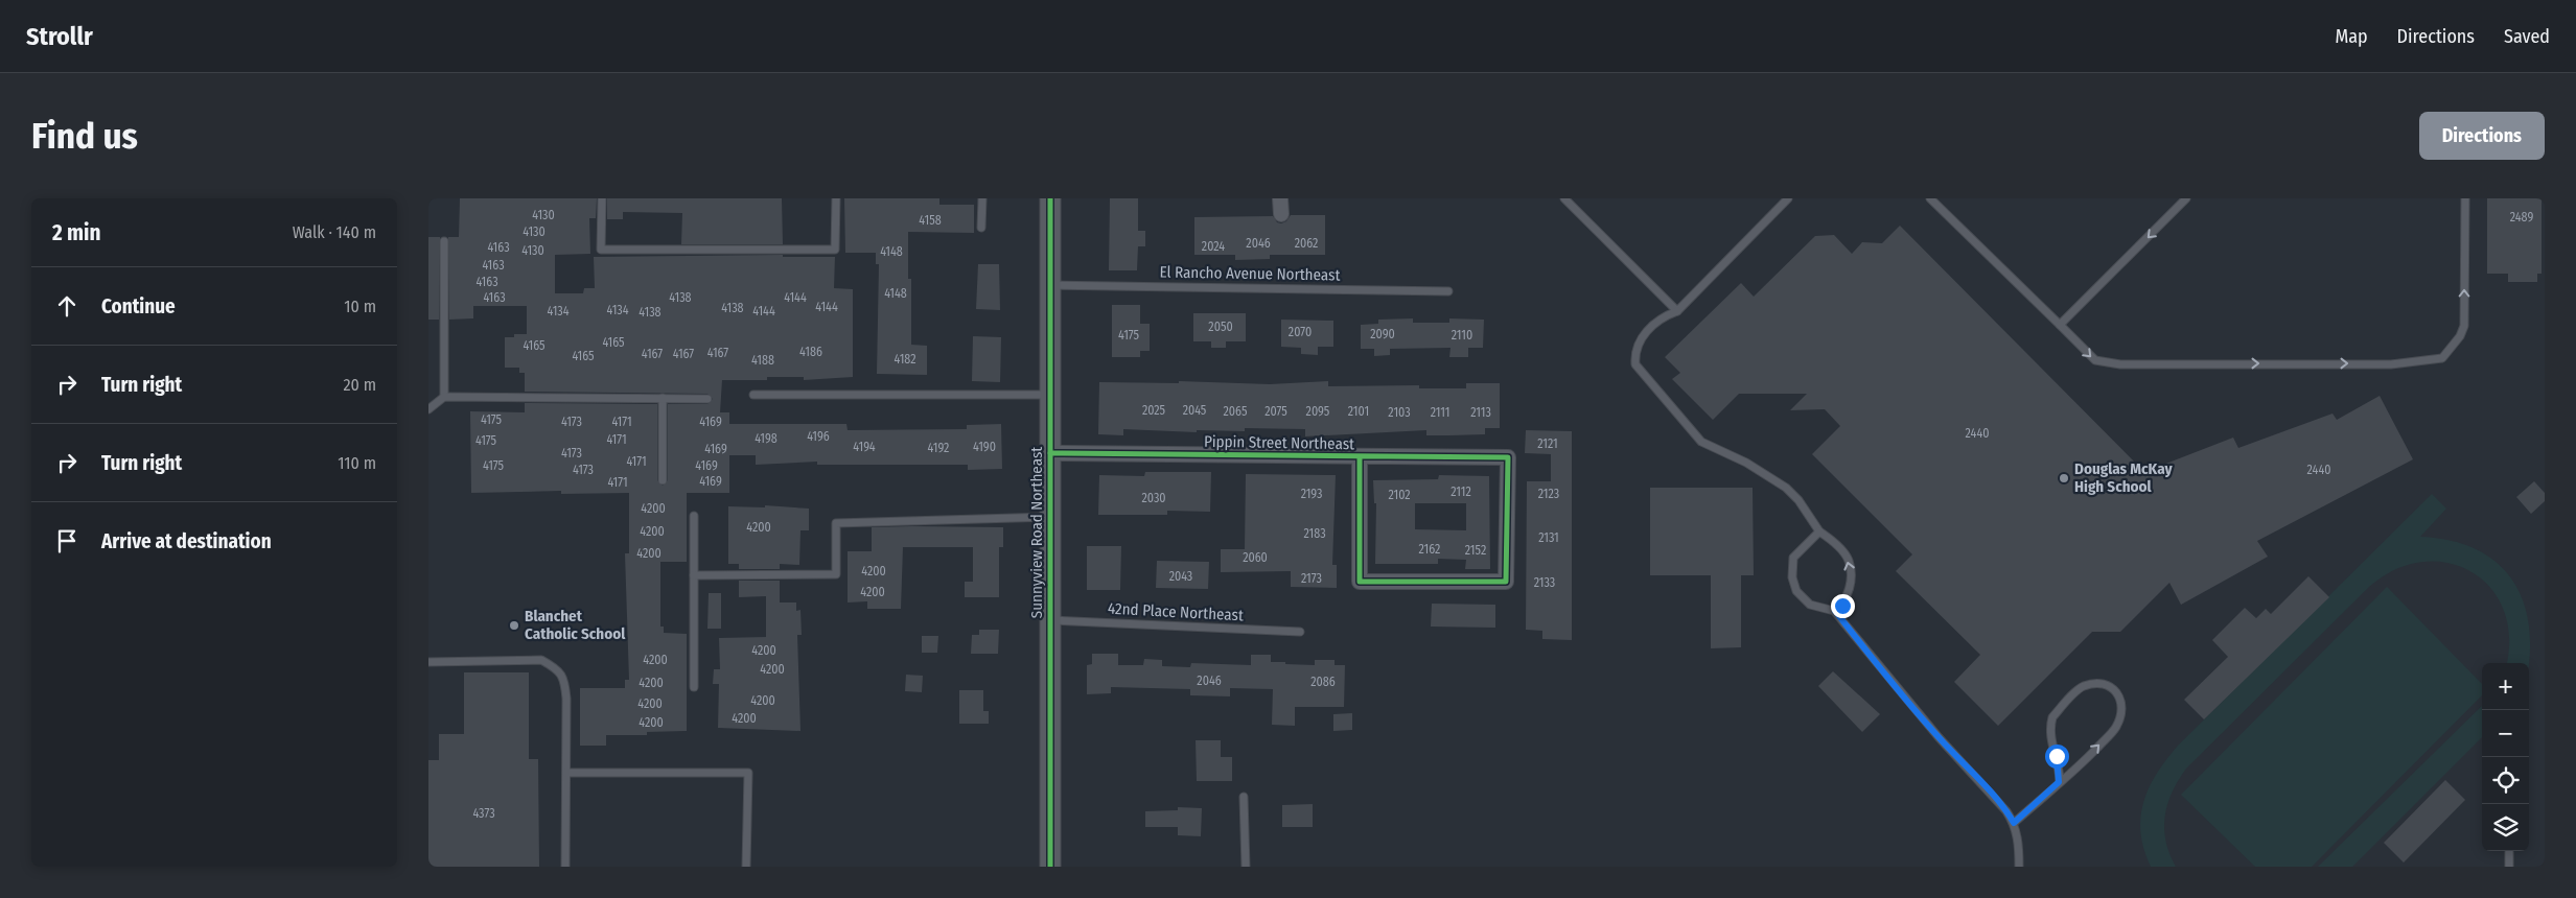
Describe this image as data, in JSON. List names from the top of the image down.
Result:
{
  "streets": {
    "main road": ["Sunnyview Road Northeast"],
    "street": ["Pippin Street Northeast"],
    "lane": ["El Rancho Avenue Northeast", "42nd Place Northeast"]
  },
  "crossings": [
    ["El Rancho Avenue Northeast", "Sunnyview Road Northeast"],
    ["Pippin Street Northeast", "Sunnyview Road Northeast"],
    ["Sunnyview Road Northeast", "42nd Place Northeast"]
  ],
  "places": ["Douglas McKay High School", "Blanchet Catholic School"],
  "house_numbers": [
    "4130",
    "2489",
    "4158",
    "4130",
    "2046",
    "2062",
    "2024",
    "4163",
    "4130",
    "4148",
    "4163",
    "4163",
    "4148",
    "4163",
    "4138",
    "4144",
    "4144",
    "4138",
    "4134",
    "4134",
    "4144",
    "4138",
    "2050",
    "2070",
    "2090",
    "4175",
    "2110",
    "4165",
    "4165",
    "4186",
    "4167",
    "4167",
    "4167",
    "4165",
    "4182",
    "4188",
    "2025",
    "2045",
    "2065",
    "2075",
    "2095",
    "2101",
    "2103",
    "2111",
    "2113",
    "4175",
    "4173",
    "4171",
    "4169",
    "2440",
    "4196",
    "4198",
    "4171",
    "4175",
    "2121",
    "4194",
    "4190",
    "4192",
    "4169",
    "4173",
    "4171",
    "4175",
    "4169",
    "4173",
    "2440",
    "4169",
    "4171",
    "2112",
    "2193",
    "2123",
    "2102",
    "2030",
    "4200",
    "4200",
    "4200",
    "2183",
    "2131",
    "2162",
    "2152",
    "4200",
    "2060",
    "4200",
    "2043",
    "2173",
    "2133",
    "4200",
    "4200",
    "4200",
    "4200",
    "2046",
    "2086",
    "4200",
    "4200",
    "4200",
    "4200",
    "4200",
    "4373"
  ],
  "page": {
    "header": "Strollr",
    "nav": ["Map", "Directions", "Saved"],
    "buttons": "Directions",
    "title": "Find us",
    "heading": ["2 min", "Walk · 140 m"],
    "list": [
      ["Continue", "10 m"],
      ["Turn right", "20 m"],
      ["Turn right", "110 m"],
      "Arrive at destination"
    ],
    "map_buttons": ["+", "−"]
  }
}
